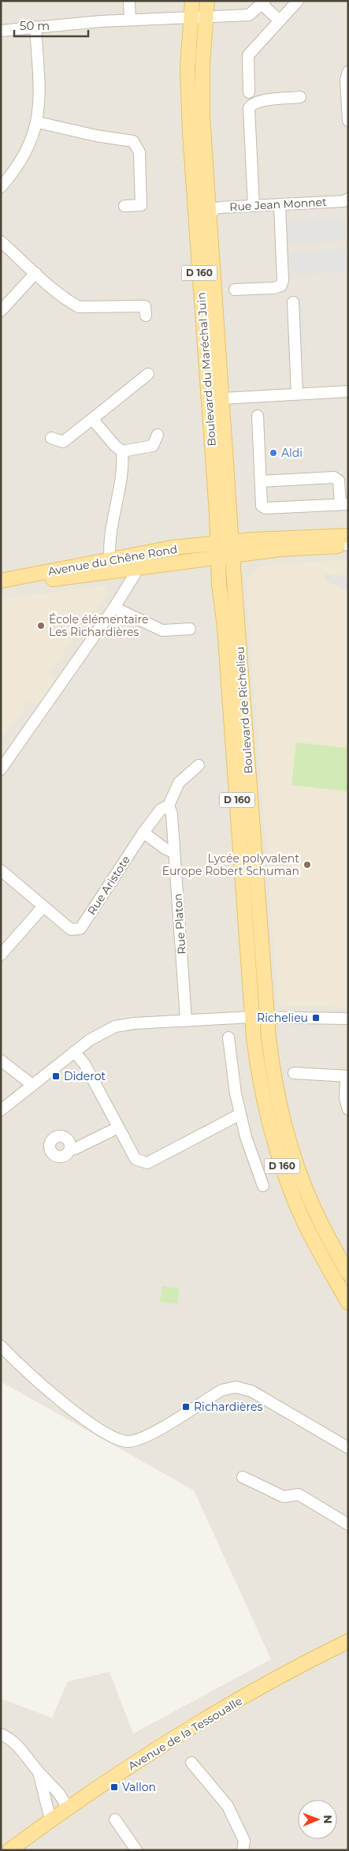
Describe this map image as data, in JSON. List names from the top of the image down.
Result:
{
  "streets": {
    "main road": [
      "D 160",
      "Boulevard du Maréchal Juin",
      "Avenue du Chêne Rond",
      "Boulevard de Richelieu",
      "Avenue de la Tessoualle"
    ],
    "street": ["Rue Jean Monnet", "Rue Aristote", "Rue Platon"]
  },
  "crossings": [
    ["Rue Jean Monnet", "Boulevard du Maréchal Juin"],
    ["Boulevard du Maréchal Juin", "Avenue du Chêne Rond"],
    ["Boulevard du Maréchal Juin", "Boulevard de Richelieu"],
    ["Avenue du Chêne Rond", "Boulevard de Richelieu"],
    ["Rue Aristote", "Rue Platon"]
  ],
  "places": {
    "other": ["Aldi", "École élémentaire Les Richardières", "Lycée polyvalent Europe Robert Schuman"],
    "transit": [
      "Richelieu",
      "Diderot",
      "Richardières",
      "Vallon"
    ]
  },
  "scale_bar": "50 m",
  "north": "right"
}
